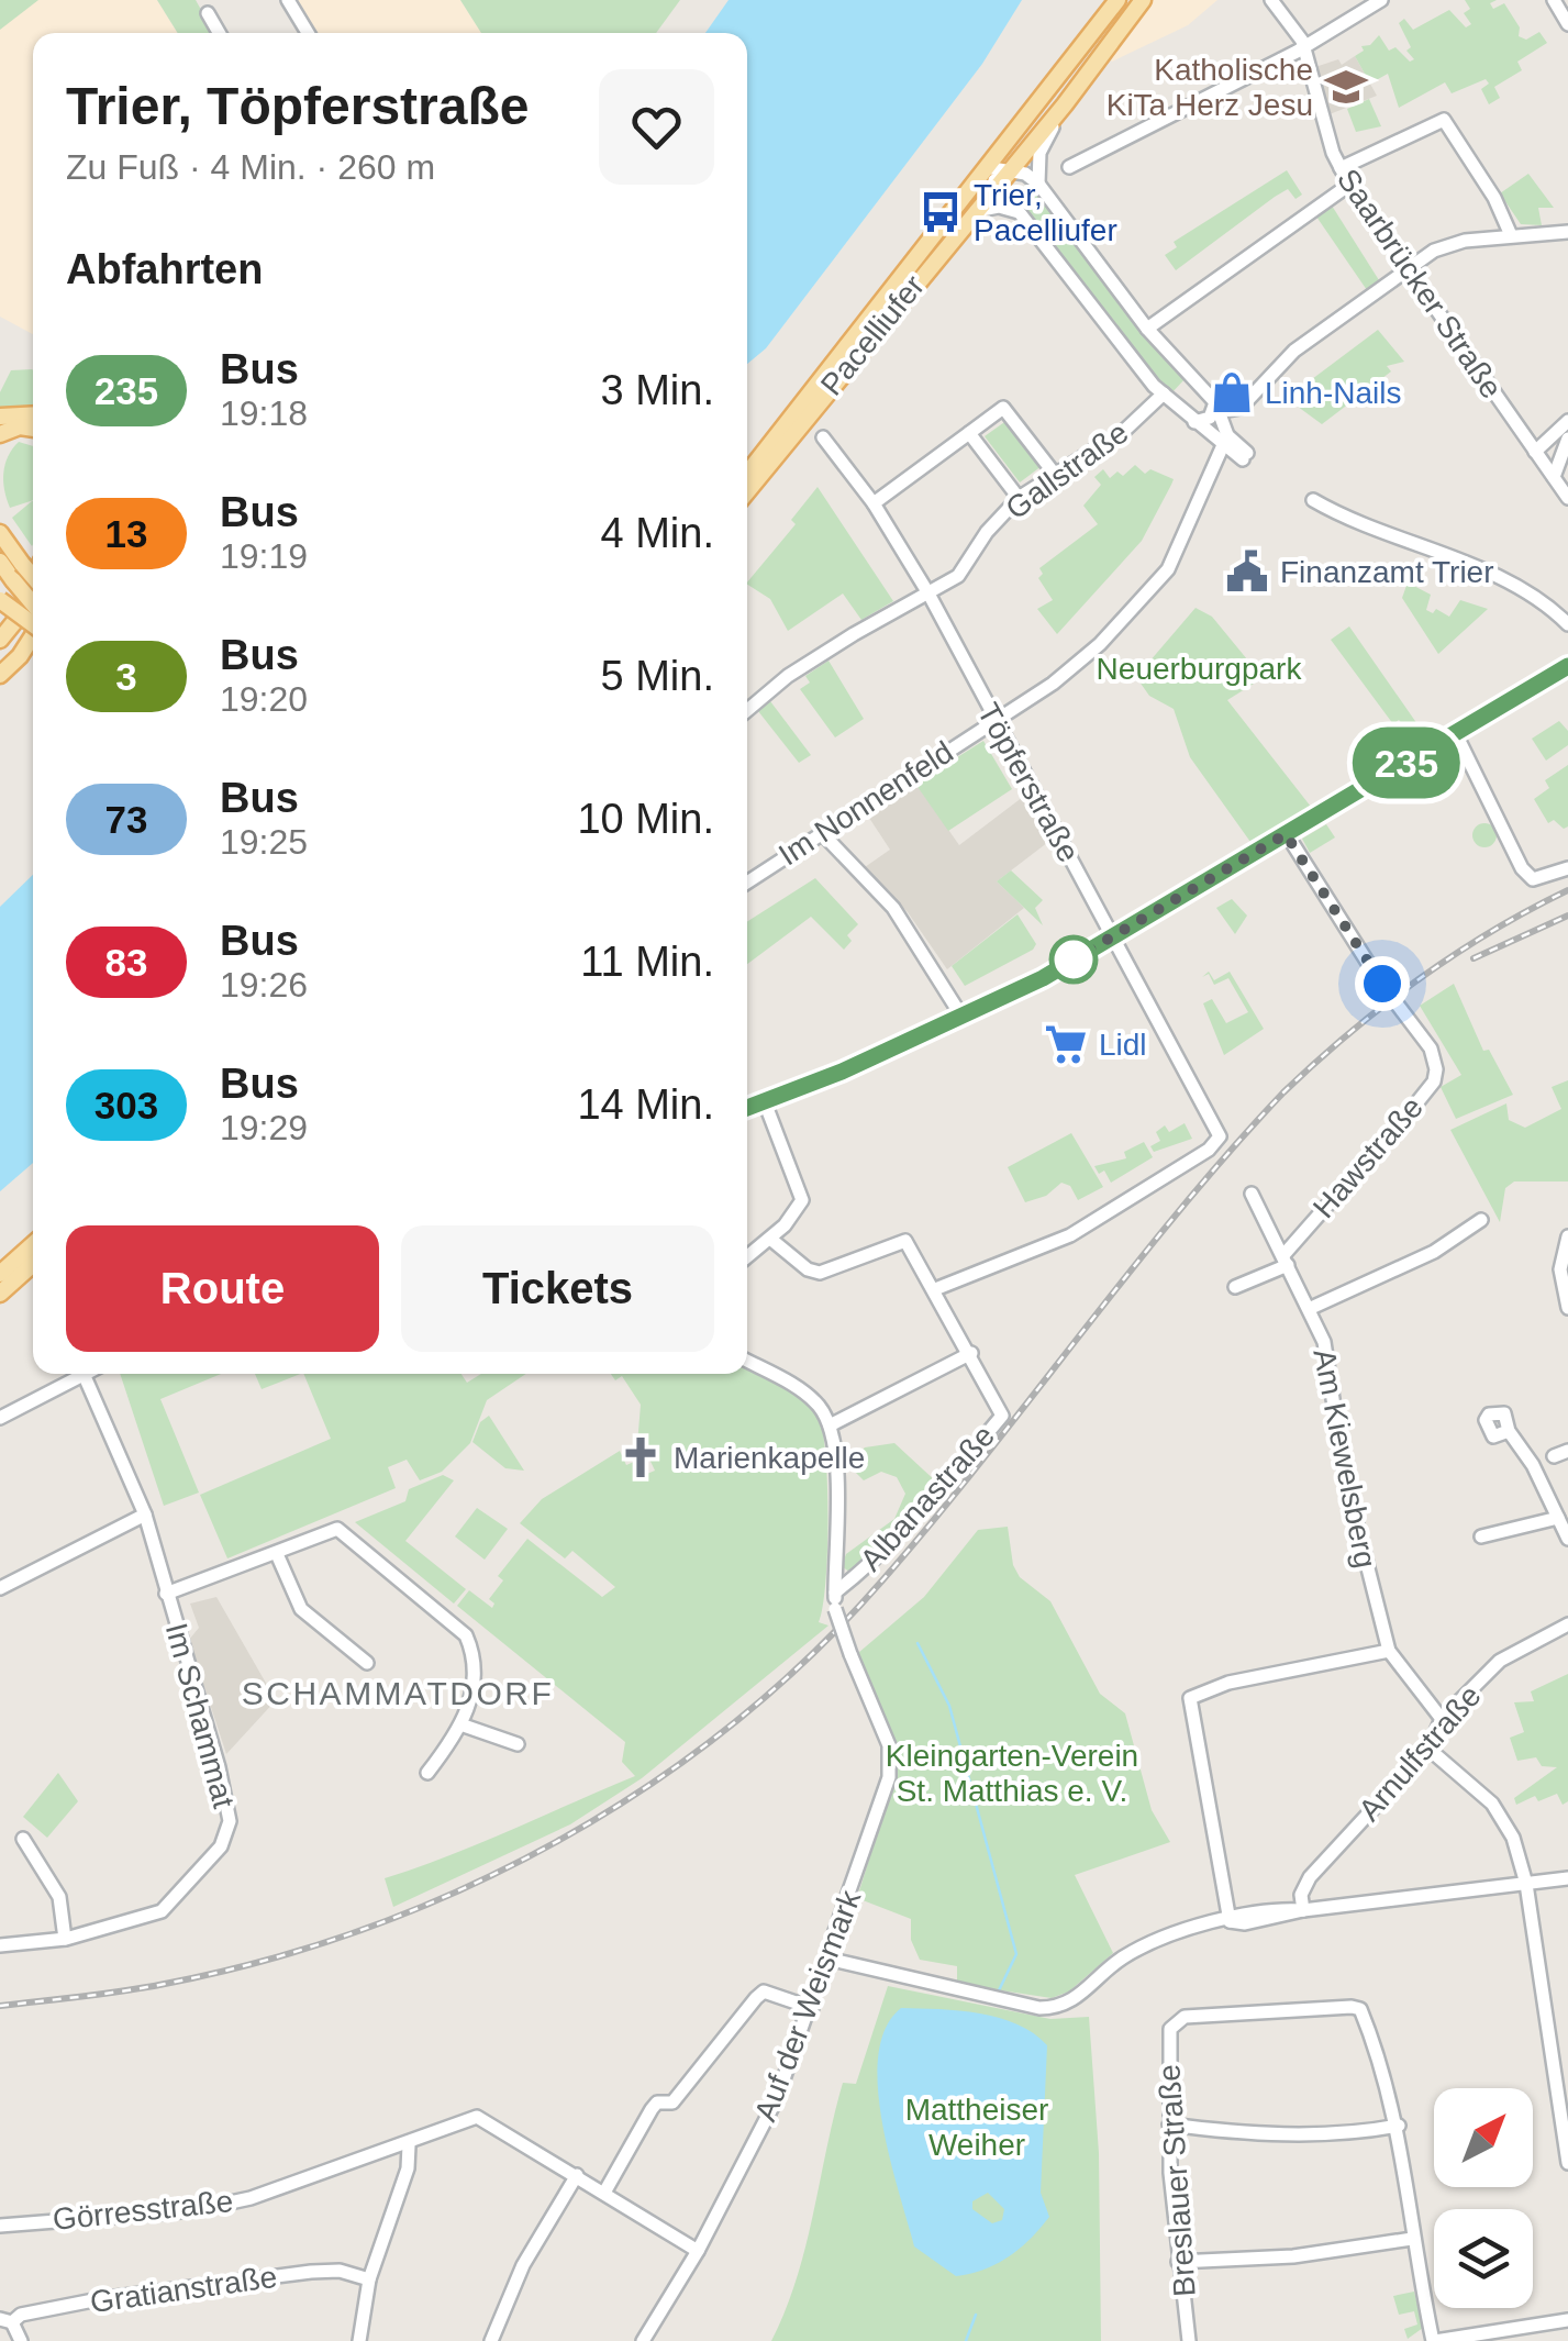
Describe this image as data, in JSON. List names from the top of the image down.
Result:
{
  "streets": {
    "main road": ["Pacelliufer"],
    "street": [
      "Saarbrücker Straße",
      "Gallstraße",
      "Töpferstraße",
      "Im Nonnenfeld",
      "Hawstraße",
      "Am Kiewelsberg",
      "Albanastraße",
      "Im Schammat",
      "Arnulfstraße",
      "Auf der Weismark",
      "Breslauer Straße",
      "Görresstraße",
      "Gratianstraße"
    ]
  },
  "crossings": [
    ["Gallstraße", "Töpferstraße"],
    ["Töpferstraße", "Im Nonnenfeld"],
    ["Töpferstraße", "Albanastraße"],
    ["Hawstraße", "Am Kiewelsberg"],
    ["Am Kiewelsberg", "Arnulfstraße"],
    ["Albanastraße", "Auf der Weismark"]
  ],
  "districts": ["SCHAMMATDORF"],
  "parks": ["Neuerburgpark", "Kleingarten-Verein St. Matthias e. V.", "Mattheiser Weiher"],
  "places": {
    "school or university": ["Katholische KiTa Herz Jesu"],
    "bus stop": ["Trier, Pacelliufer"],
    "shop": ["Linh-Nails"],
    "public building": ["Finanzamt Trier"],
    "supermarket": ["Lidl"],
    "church": ["Marienkapelle"]
  },
  "lines": ["bus line 235"],
  "north": "top right",
  "page": {
    "on_map": "235",
    "heading": [
      ["Trier, Töpferstraße", "Zu Fuß · 4 Min. · 260 m"],
      "Abfahrten"
    ],
    "list": [
      {
        "mark": "235",
        "name": "Bus",
        "note": "19:18",
        "value": "3 Min."
      },
      {
        "mark": "13",
        "name": "Bus",
        "note": "19:19",
        "value": "4 Min."
      },
      {
        "mark": "3",
        "name": "Bus",
        "note": "19:20",
        "value": "5 Min."
      },
      {
        "mark": "73",
        "name": "Bus",
        "note": "19:25",
        "value": "10 Min."
      },
      {
        "mark": "83",
        "name": "Bus",
        "note": "19:26",
        "value": "11 Min."
      },
      {
        "mark": "303",
        "name": "Bus",
        "note": "19:29",
        "value": "14 Min."
      }
    ],
    "buttons": ["Route", "Tickets"]
  }
}
